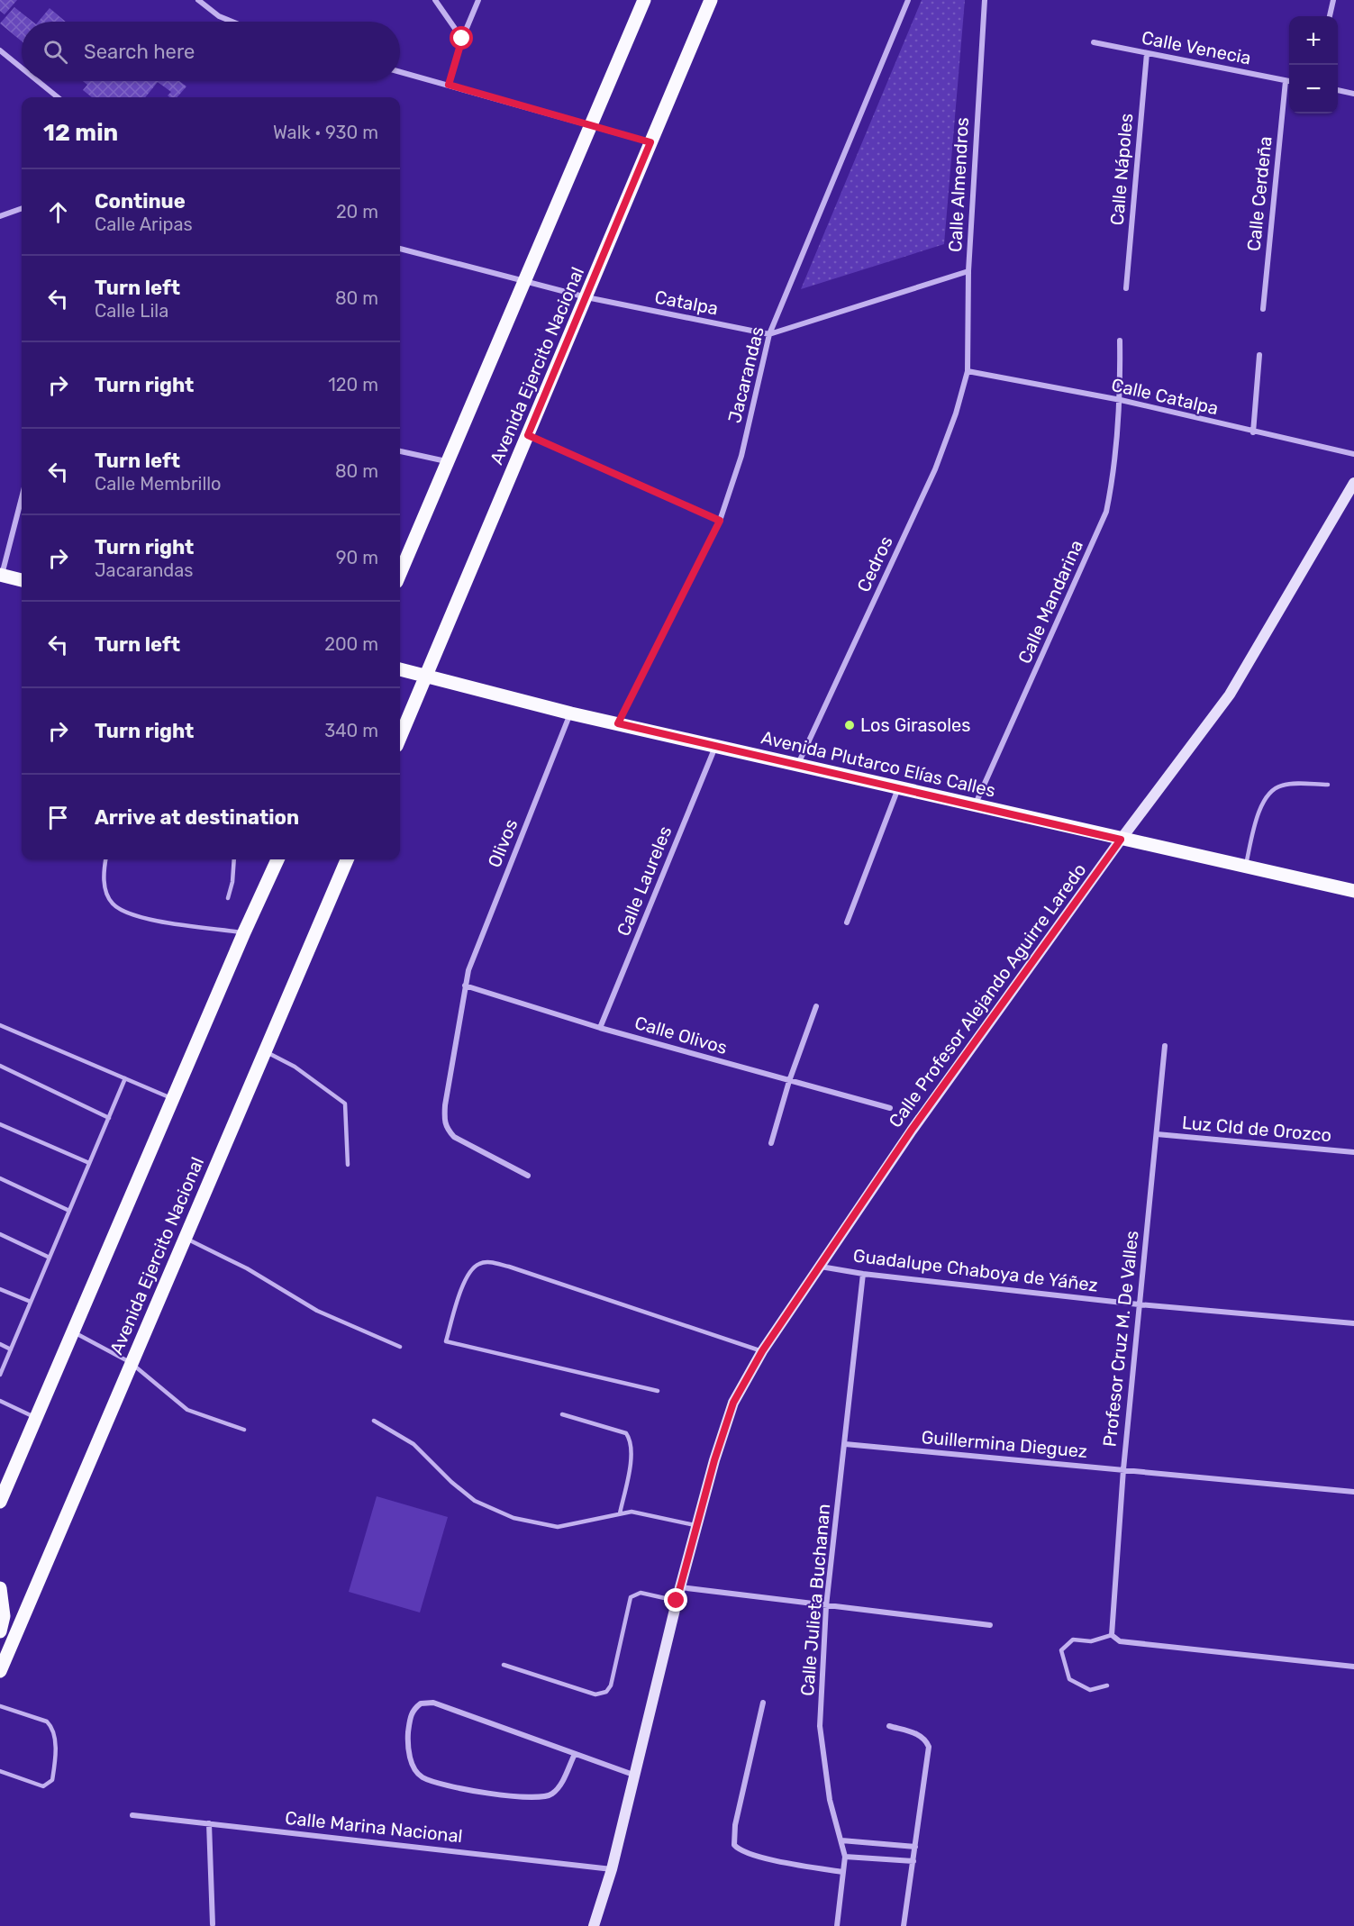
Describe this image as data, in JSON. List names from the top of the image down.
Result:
{
  "streets": {
    "main road": ["Avenida Ejercito Nacional", "Avenida Plutarco Elías Calles"],
    "street": [
      "Calle Venecia",
      "Calle Nápoles",
      "Calle Almendros",
      "Calle Cerdeña",
      "Catalpa",
      "Jacarandas",
      "Calle Catalpa",
      "Cedros",
      "Calle Mandarina",
      "Olivos",
      "Calle Laureles",
      "Calle Profesor Alejando Aguirre Laredo",
      "Calle Olivos",
      "Luz CId de Orozco",
      "Guadalupe Chaboya de Yáñez",
      "Profesor Cruz M. De Valles",
      "Guillermina Dieguez",
      "Calle Julieta Buchanan",
      "Calle Marina Nacional"
    ]
  },
  "crossings": [
    ["Calle Venecia", "Calle Nápoles"],
    ["Calle Venecia", "Calle Cerdeña"],
    ["Calle Almendros", "Catalpa"],
    ["Calle Almendros", "Calle Catalpa"],
    ["Calle Almendros", "Cedros"],
    ["Catalpa", "Avenida Ejercito Nacional"],
    ["Catalpa", "Jacarandas"],
    ["Avenida Ejercito Nacional", "Avenida Plutarco Elías Calles"],
    ["Jacarandas", "Avenida Plutarco Elías Calles"],
    ["Calle Catalpa", "Cedros"],
    ["Calle Catalpa", "Calle Mandarina"],
    ["Cedros", "Avenida Plutarco Elías Calles"],
    ["Calle Mandarina", "Avenida Plutarco Elías Calles"],
    ["Avenida Plutarco Elías Calles", "Olivos"],
    ["Avenida Plutarco Elías Calles", "Calle Laureles"],
    ["Avenida Plutarco Elías Calles", "Calle Profesor Alejando Aguirre Laredo"],
    ["Olivos", "Calle Olivos"],
    ["Calle Laureles", "Calle Olivos"],
    ["Calle Profesor Alejando Aguirre Laredo", "Guadalupe Chaboya de Yáñez"],
    ["Calle Profesor Alejando Aguirre Laredo", "Calle Marina Nacional"],
    ["Luz CId de Orozco", "Profesor Cruz M. De Valles"],
    ["Guadalupe Chaboya de Yáñez", "Profesor Cruz M. De Valles"],
    ["Guadalupe Chaboya de Yáñez", "Calle Julieta Buchanan"],
    ["Profesor Cruz M. De Valles", "Guillermina Dieguez"],
    ["Guillermina Dieguez", "Calle Julieta Buchanan"]
  ],
  "places": ["Los Girasoles"],
  "page": {
    "map_buttons": ["+", "−"],
    "search": "Search here",
    "heading": ["12 min", "Walk · 930 m"],
    "list": [
      ["Continue", "Calle Aripas", "20 m"],
      ["Turn left", "Calle Lila", "80 m"],
      ["Turn right", "120 m"],
      ["Turn left", "Calle Membrillo", "80 m"],
      ["Turn right", "Jacarandas", "90 m"],
      ["Turn left", "200 m"],
      ["Turn right", "340 m"],
      "Arrive at destination"
    ]
  }
}
